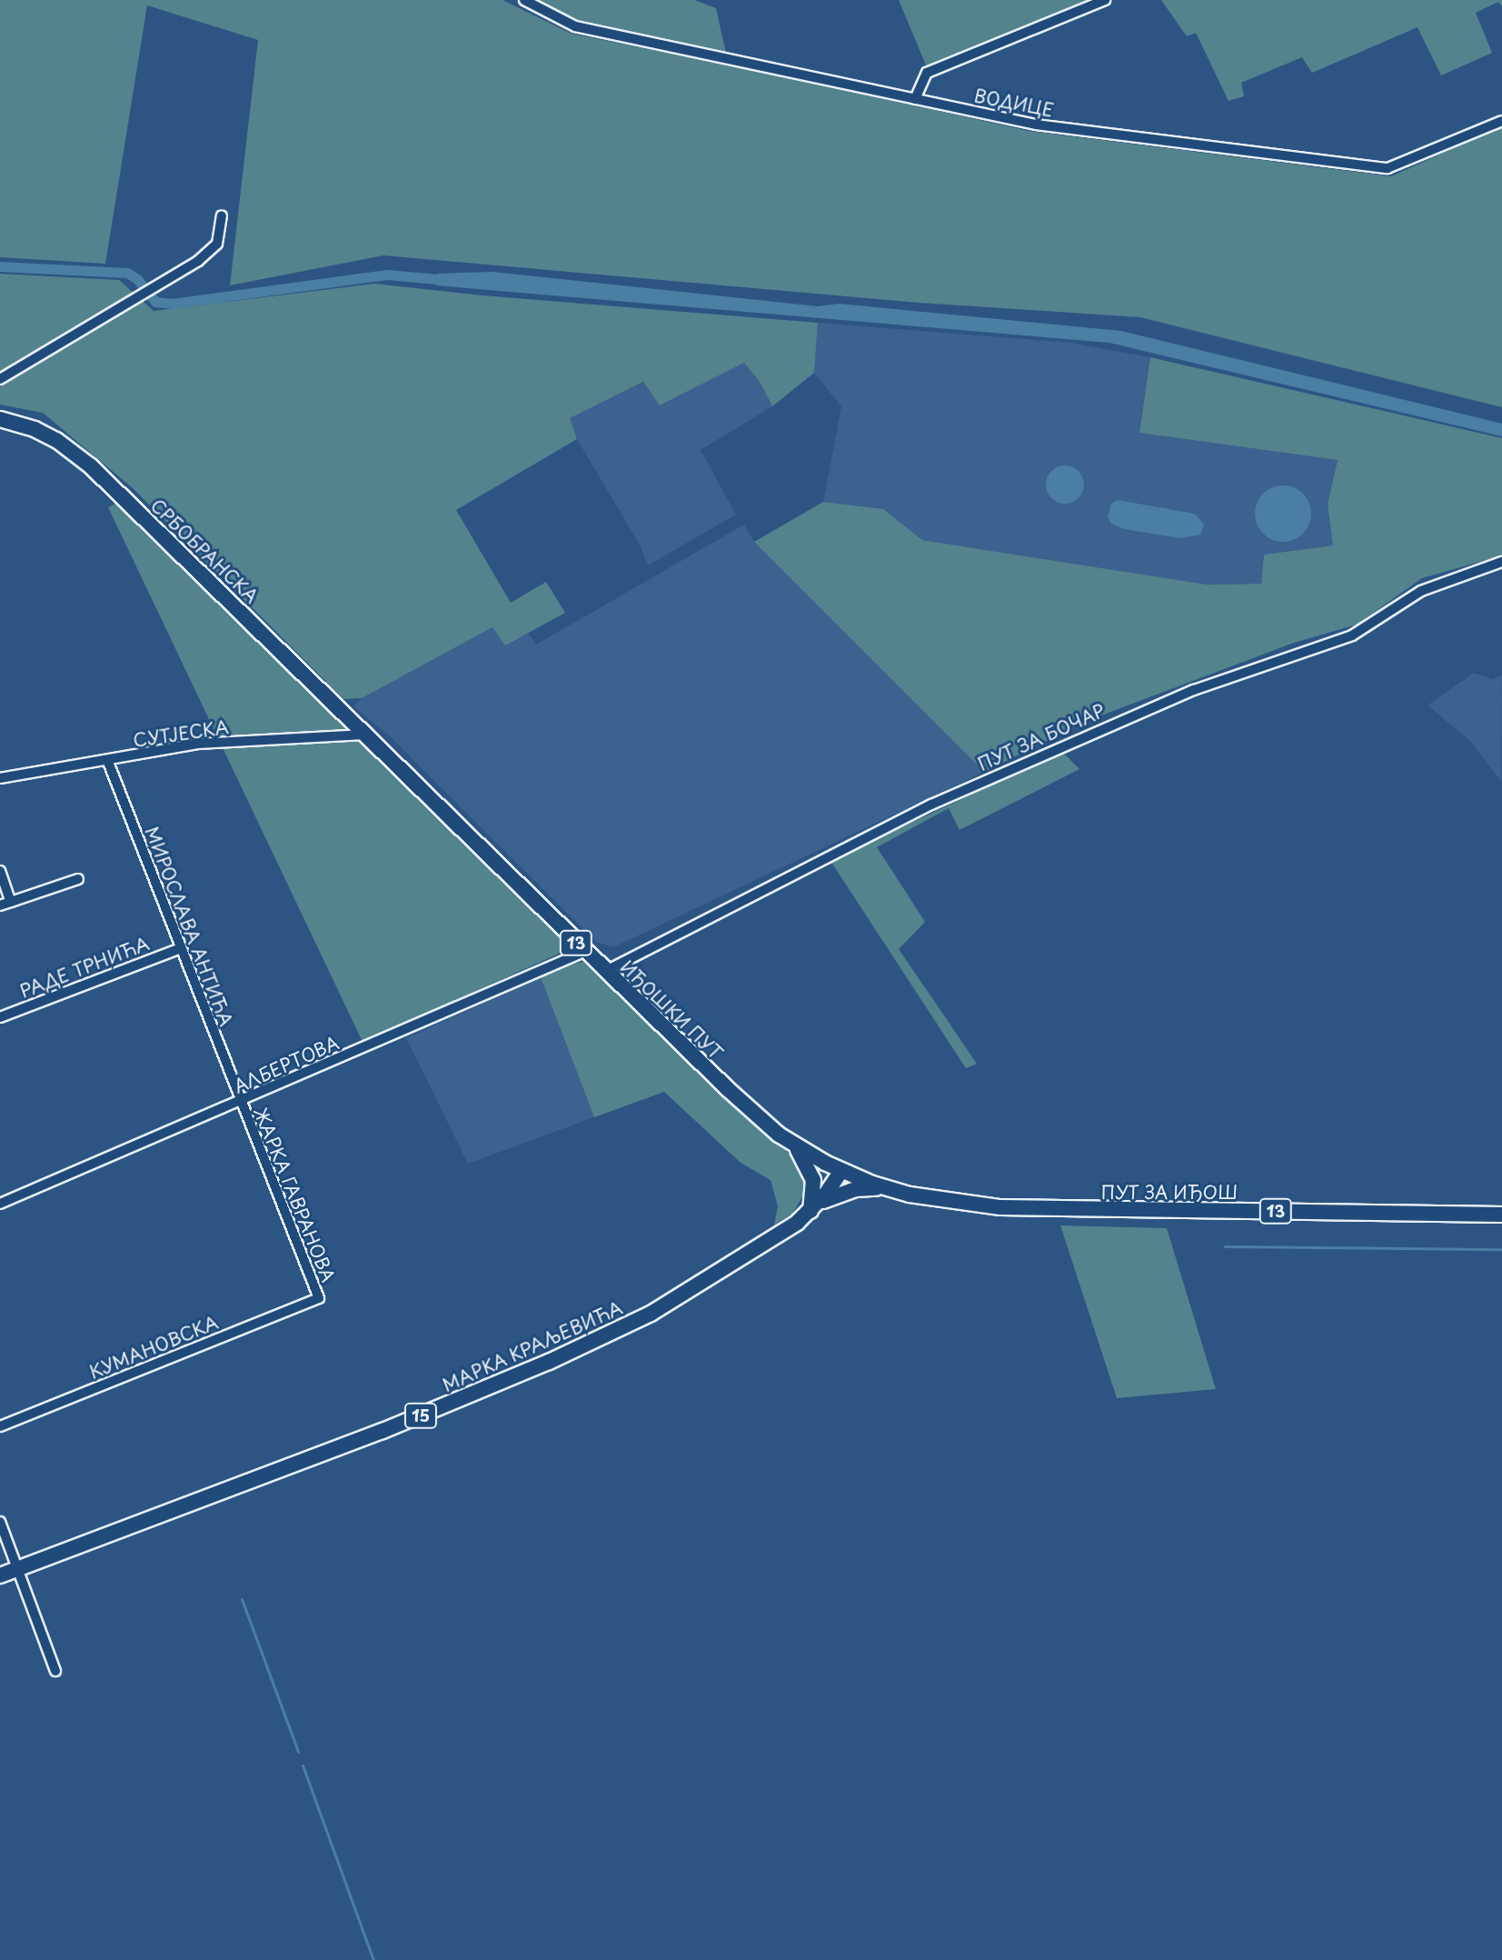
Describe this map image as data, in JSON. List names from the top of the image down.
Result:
{
  "streets": {
    "main road": [
      "СРБОБРАНСКА",
      "13",
      "ИЂОШКИ ПУТ",
      "ПУТ ЗА ИЂОШ",
      "МАРКА КРАЉЕВИЋА",
      "15"
    ],
    "street": [
      "ВОДИЦЕ",
      "СУТЈЕСКА",
      "ПУТ ЗА БОЧАР",
      "МИРОСЛАВА АНТИЋА",
      "РАДЕ ТРНИЋА",
      "АЛБЕРТОВА",
      "ЖАРКА ГАВРАНОВА",
      "КУМАНОВСКА"
    ]
  },
  "crossings": [
    ["СРБОБРАНСКА", "СУТЈЕСКА"],
    ["СРБОБРАНСКА", "ИЂОШКИ ПУТ"],
    ["СУТЈЕСКА", "МИРОСЛАВА АНТИЋА"],
    ["СУТЈЕСКА", "ИЂОШКИ ПУТ"],
    ["ПУТ ЗА БОЧАР", "ИЂОШКИ ПУТ"],
    ["МИРОСЛАВА АНТИЋА", "РАДЕ ТРНИЋА"],
    ["МИРОСЛАВА АНТИЋА", "АЛБЕРТОВА"],
    ["МИРОСЛАВА АНТИЋА", "ЖАРКА ГАВРАНОВА"],
    ["ИЂОШКИ ПУТ", "АЛБЕРТОВА"],
    ["ИЂОШКИ ПУТ", "ПУТ ЗА ИЂОШ"],
    ["ИЂОШКИ ПУТ", "МАРКА КРАЉЕВИЋА"],
    ["АЛБЕРТОВА", "ЖАРКА ГАВРАНОВА"],
    ["ПУТ ЗА ИЂОШ", "МАРКА КРАЉЕВИЋА"],
    ["ЖАРКА ГАВРАНОВА", "КУМАНОВСКА"]
  ]
}
